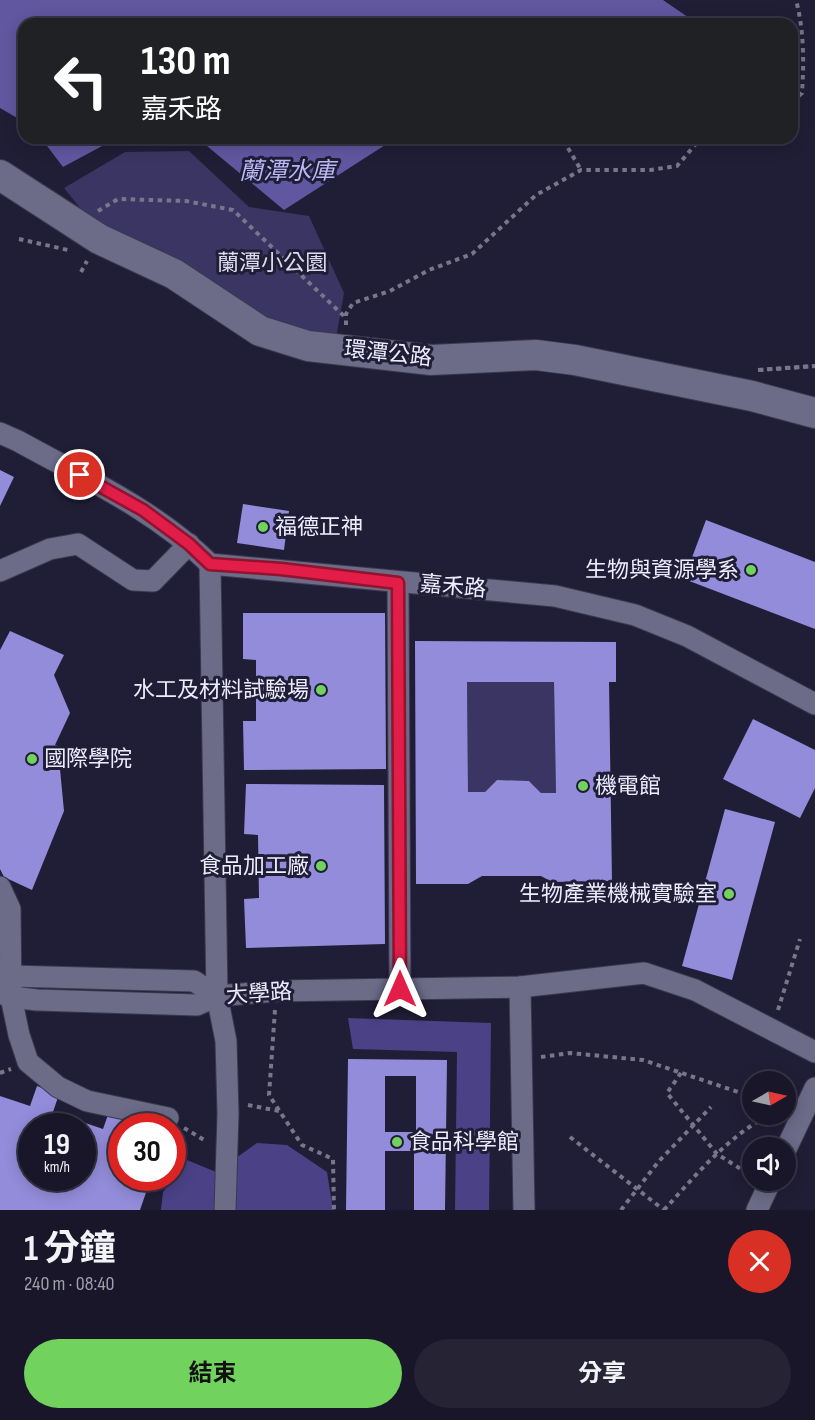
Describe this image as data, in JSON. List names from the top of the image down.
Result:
{
  "streets": {
    "street": ["環潭公路", "嘉禾路", "大學路"]
  },
  "water": ["蘭潭水庫"],
  "parks": ["蘭潭小公園"],
  "places": [
    "福德正神",
    "生物與資源學系",
    "水工及材料試驗場",
    "國際學院",
    "機電館",
    "食品加工廠",
    "生物產業機械實驗室",
    "食品科學館"
  ],
  "north": "right",
  "page": {
    "turn": ["130 m", "嘉禾路"],
    "speed": "19 km/h",
    "limit": "30",
    "heading": ["1 分鐘", "240 m · 08:40"],
    "buttons": ["結束", "分享"]
  }
}
